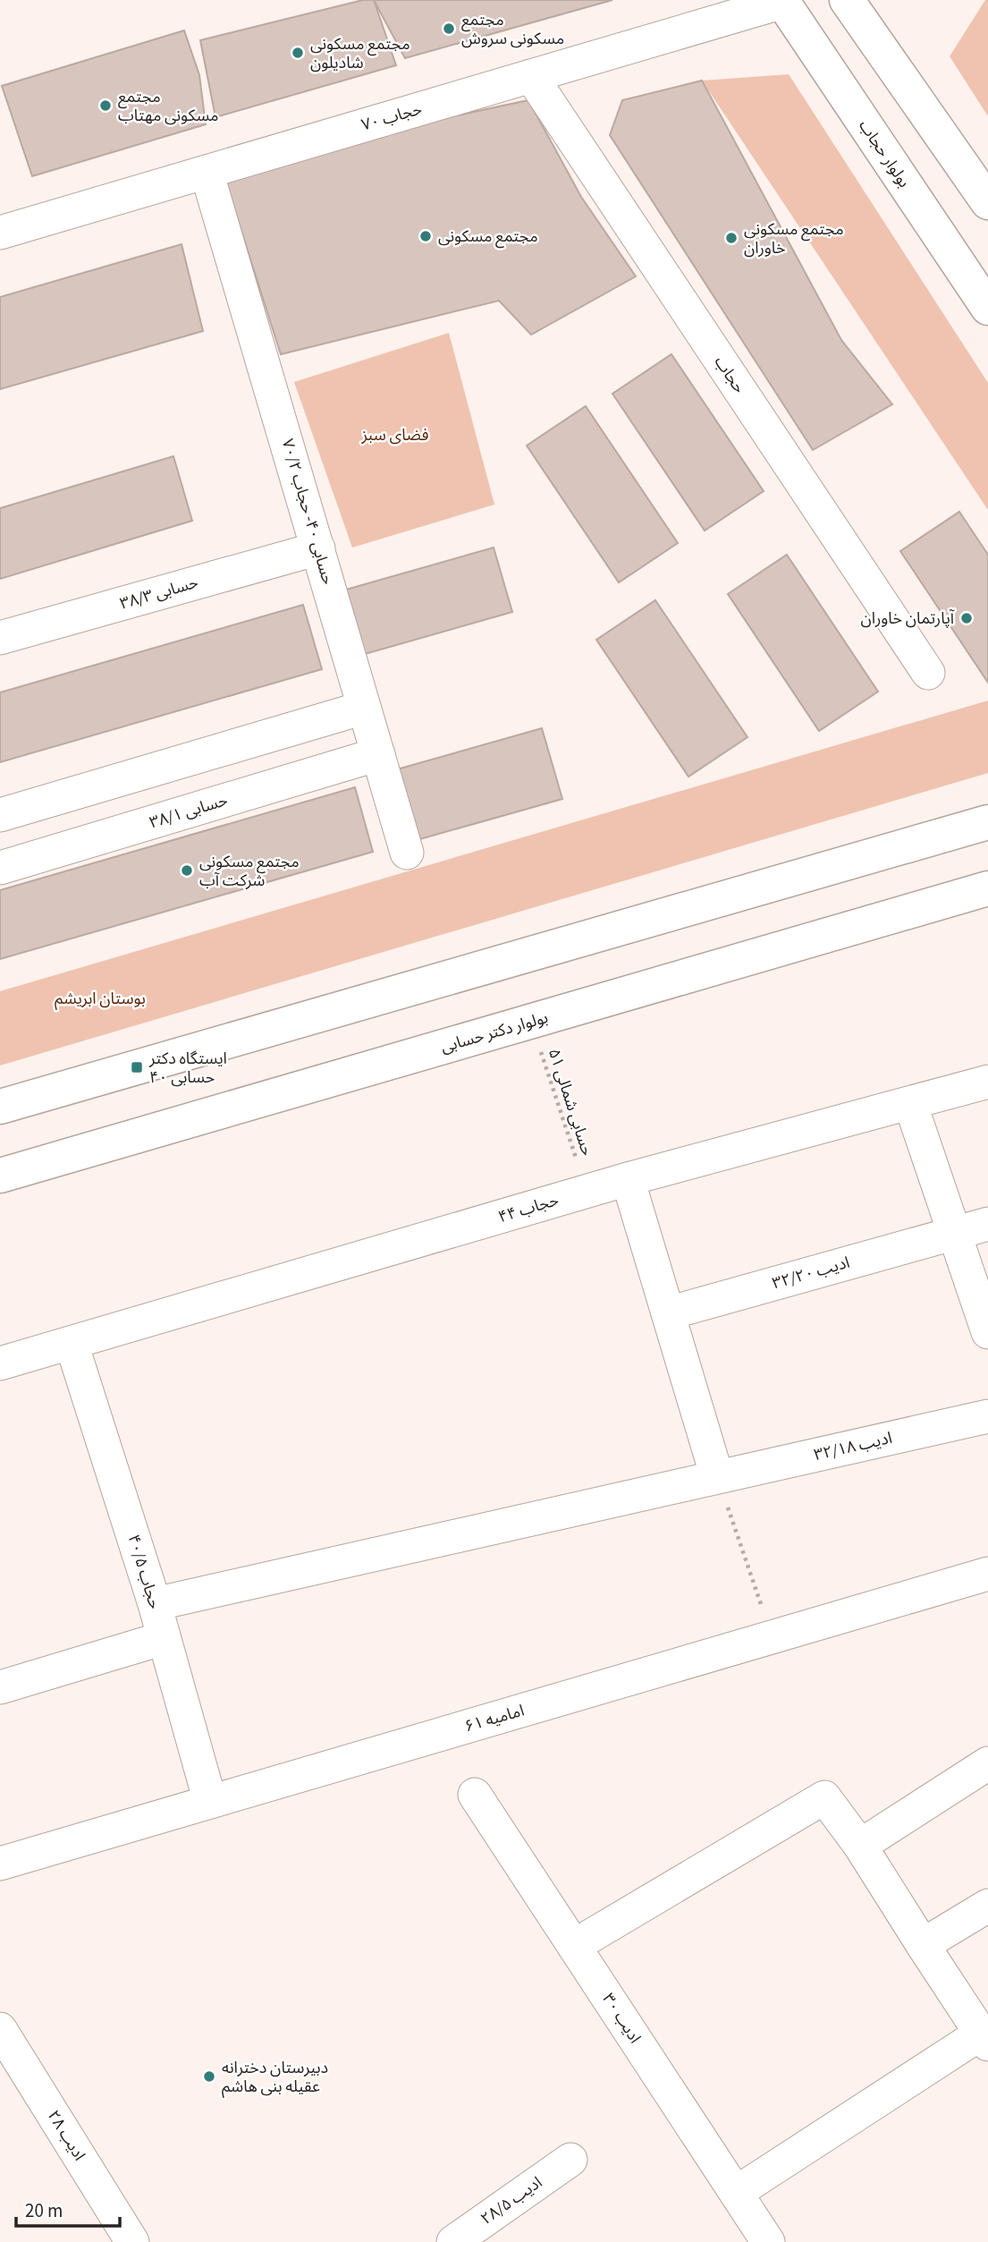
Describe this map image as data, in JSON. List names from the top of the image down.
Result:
{
  "streets": {
    "main road": ["بولوار حجاب", "بولوار دکتر حسابی"],
    "street": [
      "حجاب ۷۰",
      "حجاب",
      "حسابی ۴۰- حجاب ۷۰/۲",
      "حسابی ۳۸/۳",
      "حسابی ۳۸/۱",
      "حجاب ۴۴",
      "ادیب ۳۲/۲۰",
      "ادیب ۳۲/۱۸",
      "حجاب ۴۰/۵",
      "امامیه ۶۱",
      "ادیب ۳۰",
      "ادیب ۲۸",
      "ادیب ۲۸/۵"
    ],
    "path": ["حسابی شمالی ۵۱"]
  },
  "crossings": [
    ["حجاب ۷۰", "بولوار حجاب"],
    ["حجاب ۷۰", "حجاب"],
    ["حجاب ۷۰", "حسابی ۴۰- حجاب ۷۰/۲"],
    ["حسابی ۴۰- حجاب ۷۰/۲", "حسابی ۳۸/۳"],
    ["حسابی ۴۰- حجاب ۷۰/۲", "حسابی ۳۸/۱"],
    ["بولوار دکتر حسابی", "حسابی شمالی ۵۱"],
    ["حسابی شمالی ۵۱", "حجاب ۴۴"],
    ["حجاب ۴۴", "حجاب ۴۰/۵"],
    ["ادیب ۳۲/۱۸", "حجاب ۴۰/۵"],
    ["حجاب ۴۰/۵", "امامیه ۶۱"]
  ],
  "parks": ["فضای سبز", "بوستان ابریشم"],
  "places": {
    "other": [
      "مجتمع مسکونی سروش",
      "مجتمع مسکونی شادیلون",
      "مجتمع مسکونی مهتاب",
      "مجتمع مسکونی",
      "مجتمع مسکونی خاوران",
      "آپارتمان خاوران",
      "مجتمع مسکونی شرکت آب",
      "دبیرستان دخترانه عقیله بنی هاشم"
    ],
    "transit": ["ایستگاه دکتر حسابی ۴۰"]
  },
  "scale_bar": "20 m"
}
